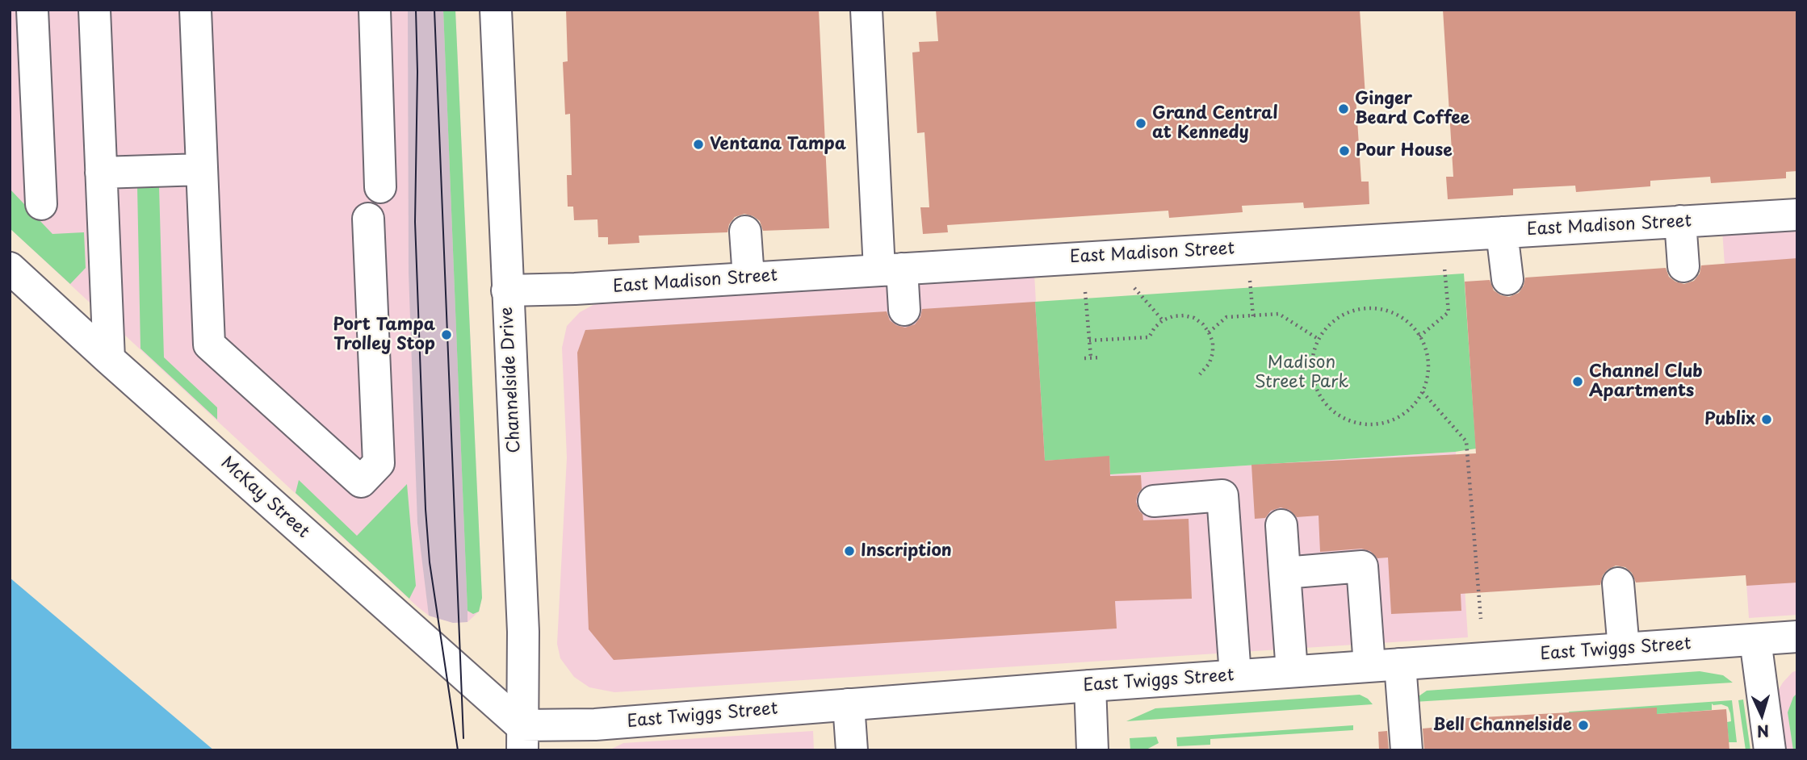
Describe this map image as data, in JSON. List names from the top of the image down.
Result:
{
  "streets": {
    "street": [
      "East Madison Street",
      "Channelside Drive",
      "McKay Street",
      "East Twiggs Street"
    ]
  },
  "crossings": [
    ["East Madison Street", "Channelside Drive"],
    ["Channelside Drive", "McKay Street"],
    ["Channelside Drive", "East Twiggs Street"],
    ["McKay Street", "East Twiggs Street"]
  ],
  "parks": ["Madison Street Park"],
  "places": [
    "Ginger Beard Coffee",
    "Grand Central at Kennedy",
    "Ventana Tampa",
    "Pour House",
    "Port Tampa Trolley Stop",
    "Channel Club Apartments",
    "Publix",
    "Inscription",
    "Bell Channelside"
  ],
  "north": "bottom"
}
